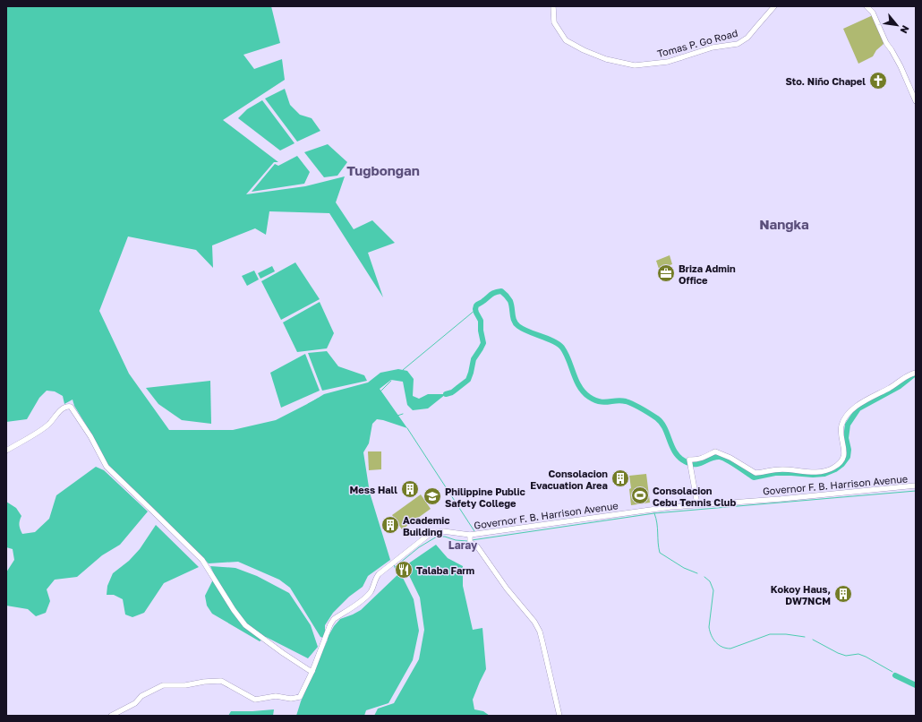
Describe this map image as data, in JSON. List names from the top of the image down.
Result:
{
  "streets": {
    "street": ["Tomas P. Go Road", "Governor F. B. Harrison Avenue"]
  },
  "districts": ["Tugbongan", "Nangka", "Laray"],
  "places": {
    "church": ["Sto. Niño Chapel"],
    "office": ["Briza Admin Office"],
    "building": [
      "Consolacion Evacuation Area",
      "Mess Hall",
      "Academic Building",
      "Kokoy Haus, DW7NCM"
    ],
    "sports": ["Consolacion Cebu Tennis Club"],
    "school or university": ["Philippine Public Safety College"],
    "restaurant": ["Talaba Farm"]
  },
  "north": "bottom right"
}
